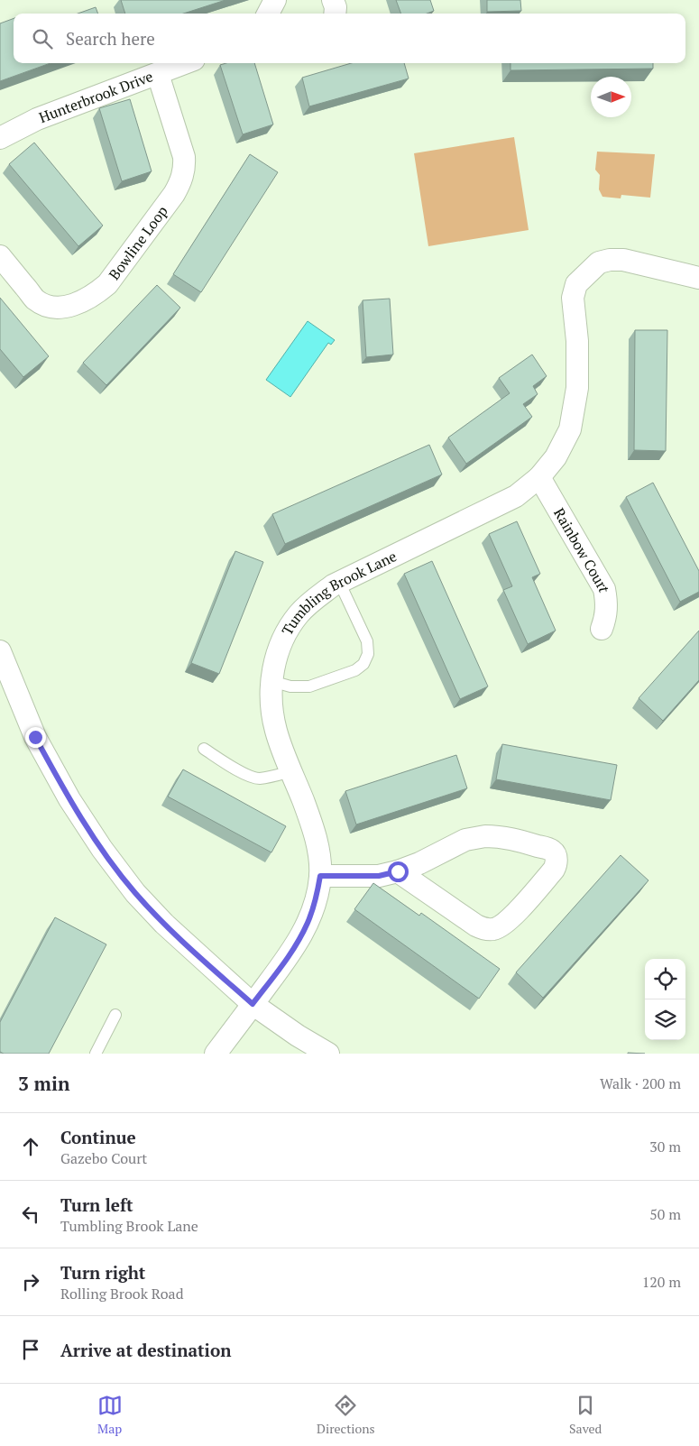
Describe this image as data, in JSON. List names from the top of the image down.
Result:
{
  "streets": {
    "street": [
      "Hunterbrook Drive",
      "Bowline Loop",
      "Rainbow Court",
      "Tumbling Brook Lane"
    ]
  },
  "crossings": [
    ["Hunterbrook Drive", "Bowline Loop"],
    ["Rainbow Court", "Tumbling Brook Lane"]
  ],
  "north": "right",
  "page": {
    "search": "Search here",
    "heading": ["3 min", "Walk · 200 m"],
    "list": [
      ["Continue", "Gazebo Court", "30 m"],
      ["Turn left", "Tumbling Brook Lane", "50 m"],
      ["Turn right", "Rolling Brook Road", "120 m"],
      "Arrive at destination"
    ],
    "nav": ["Map", "Directions", "Saved"]
  }
}
